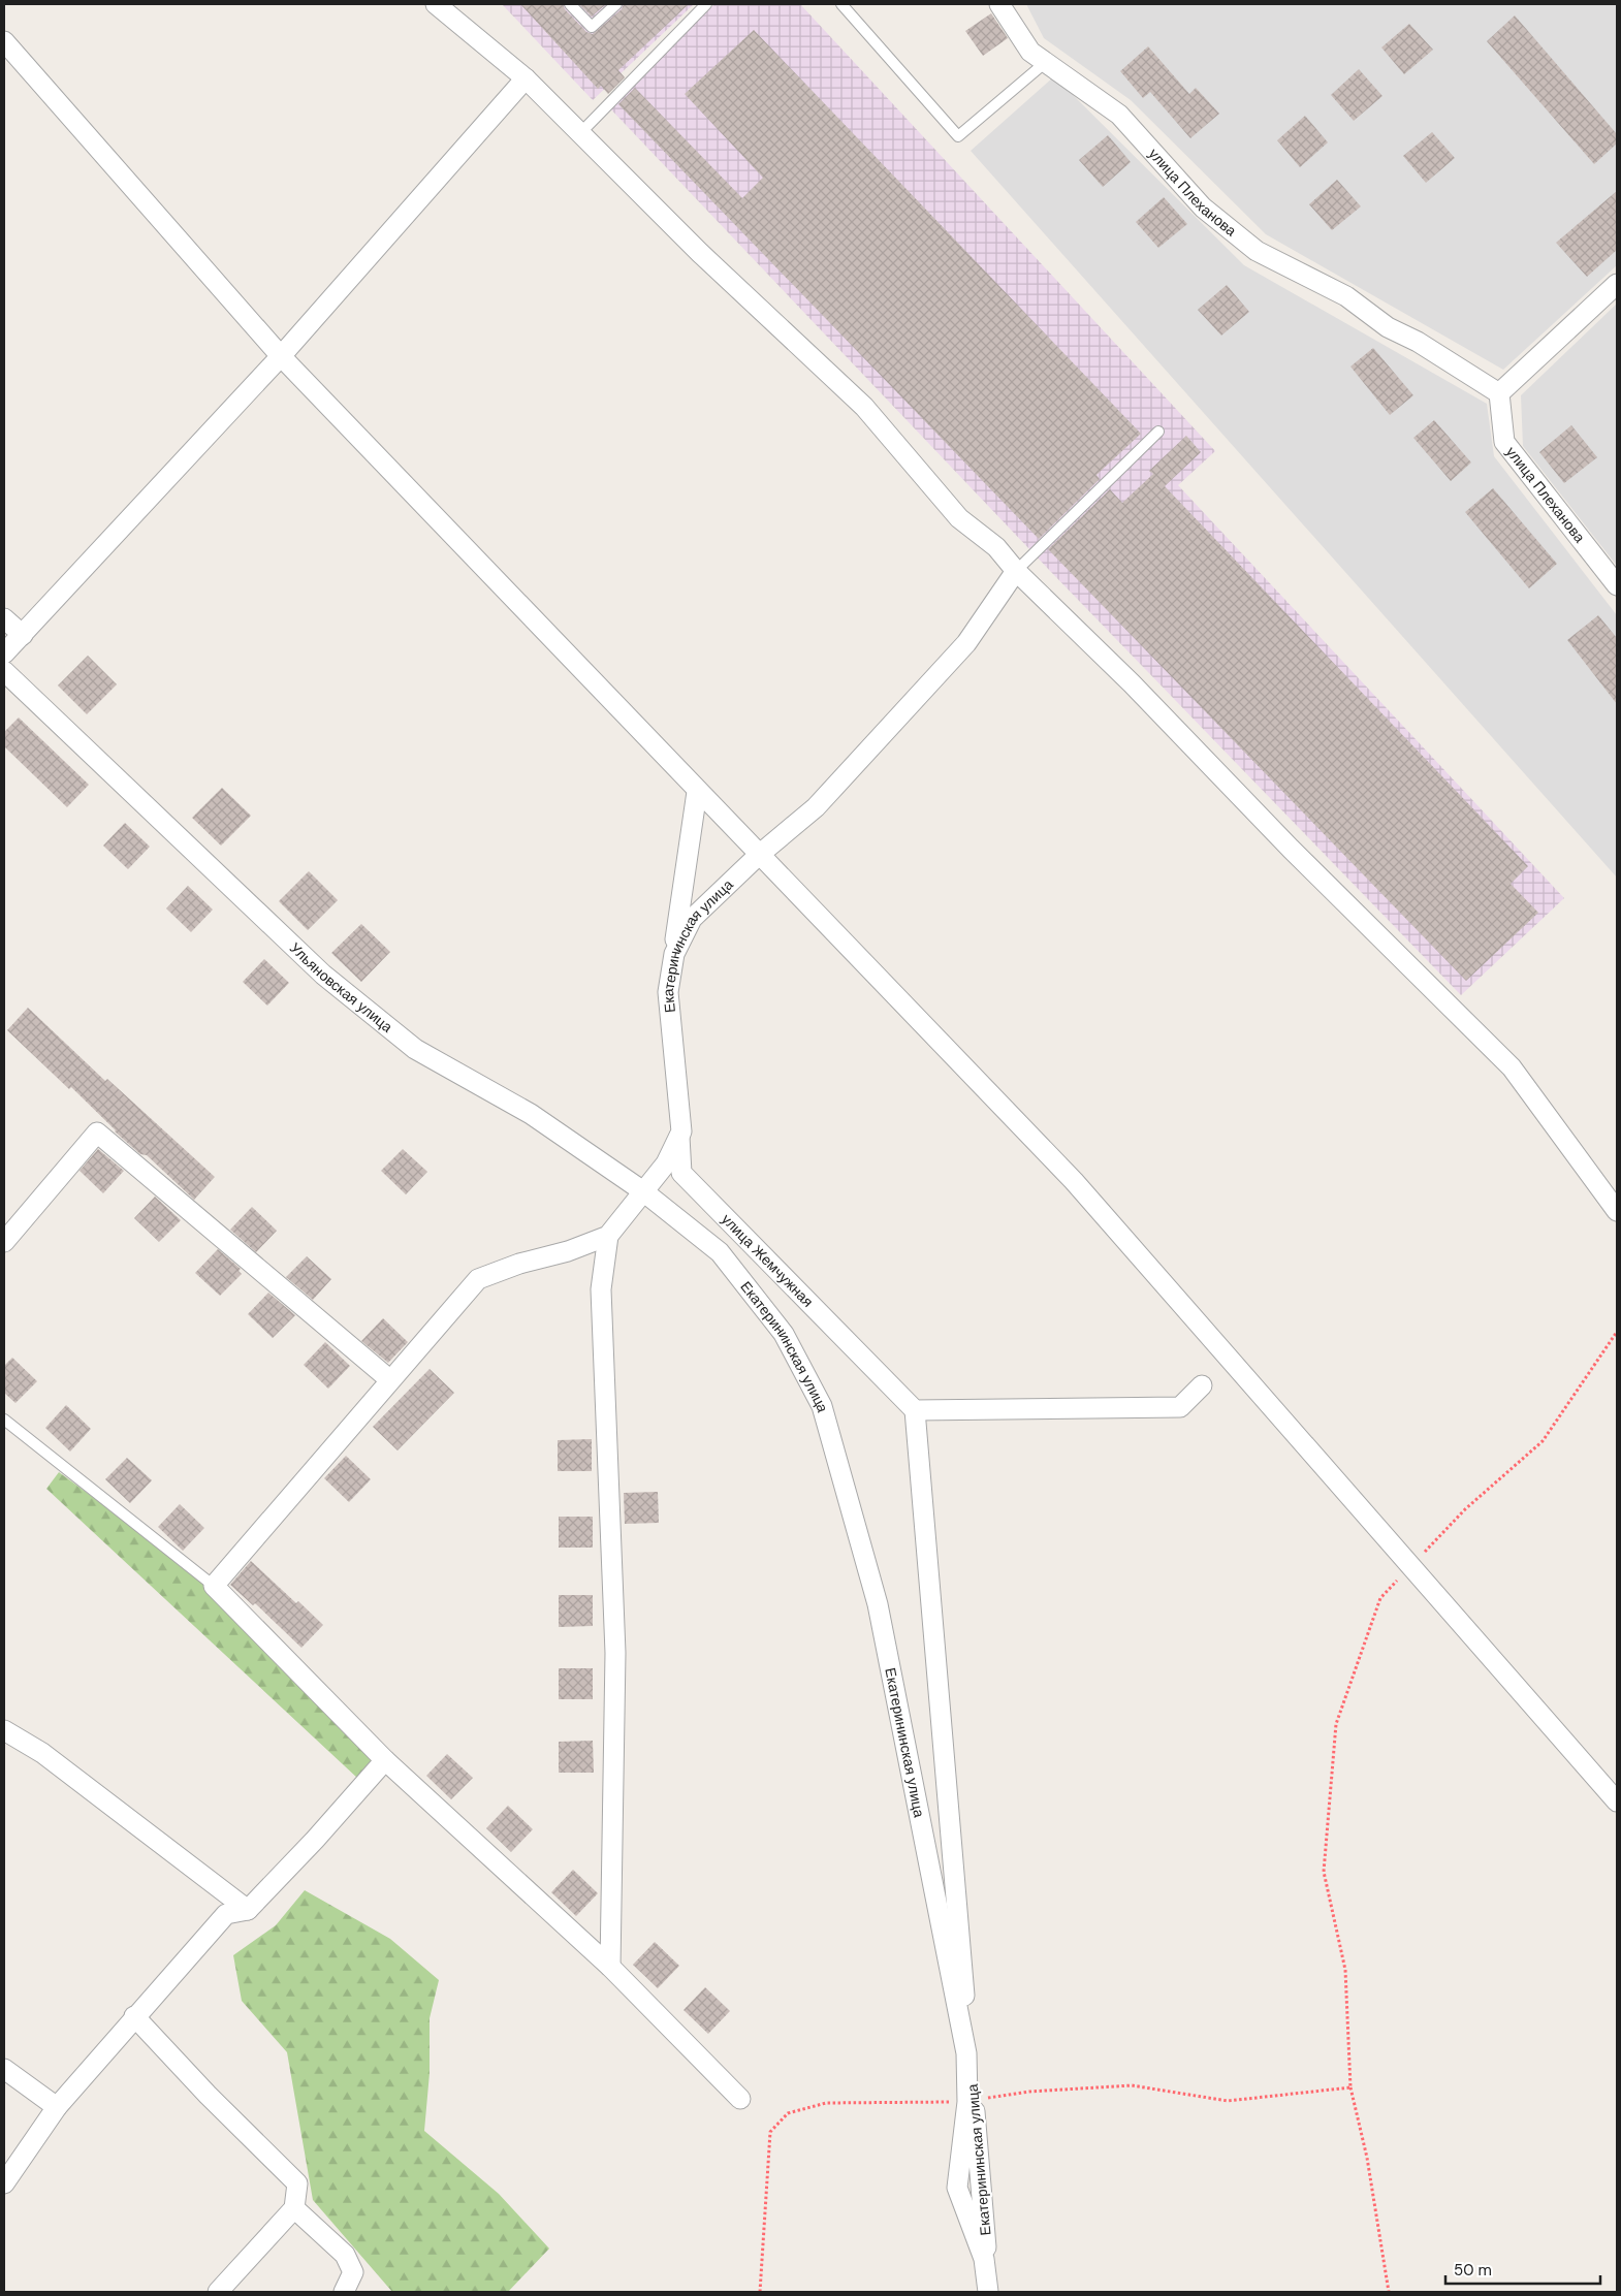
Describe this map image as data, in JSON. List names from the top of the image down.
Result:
{
  "streets": {
    "street": [
      "улица Плеханова",
      "Екатерининская улица",
      "Ульяновская улица",
      "улица Жемчужная"
    ]
  },
  "crossings": [
    ["Екатерининская улица", "Ульяновская улица"],
    ["Екатерининская улица", "улица Жемчужная"]
  ],
  "scale_bar": "50 m"
}
